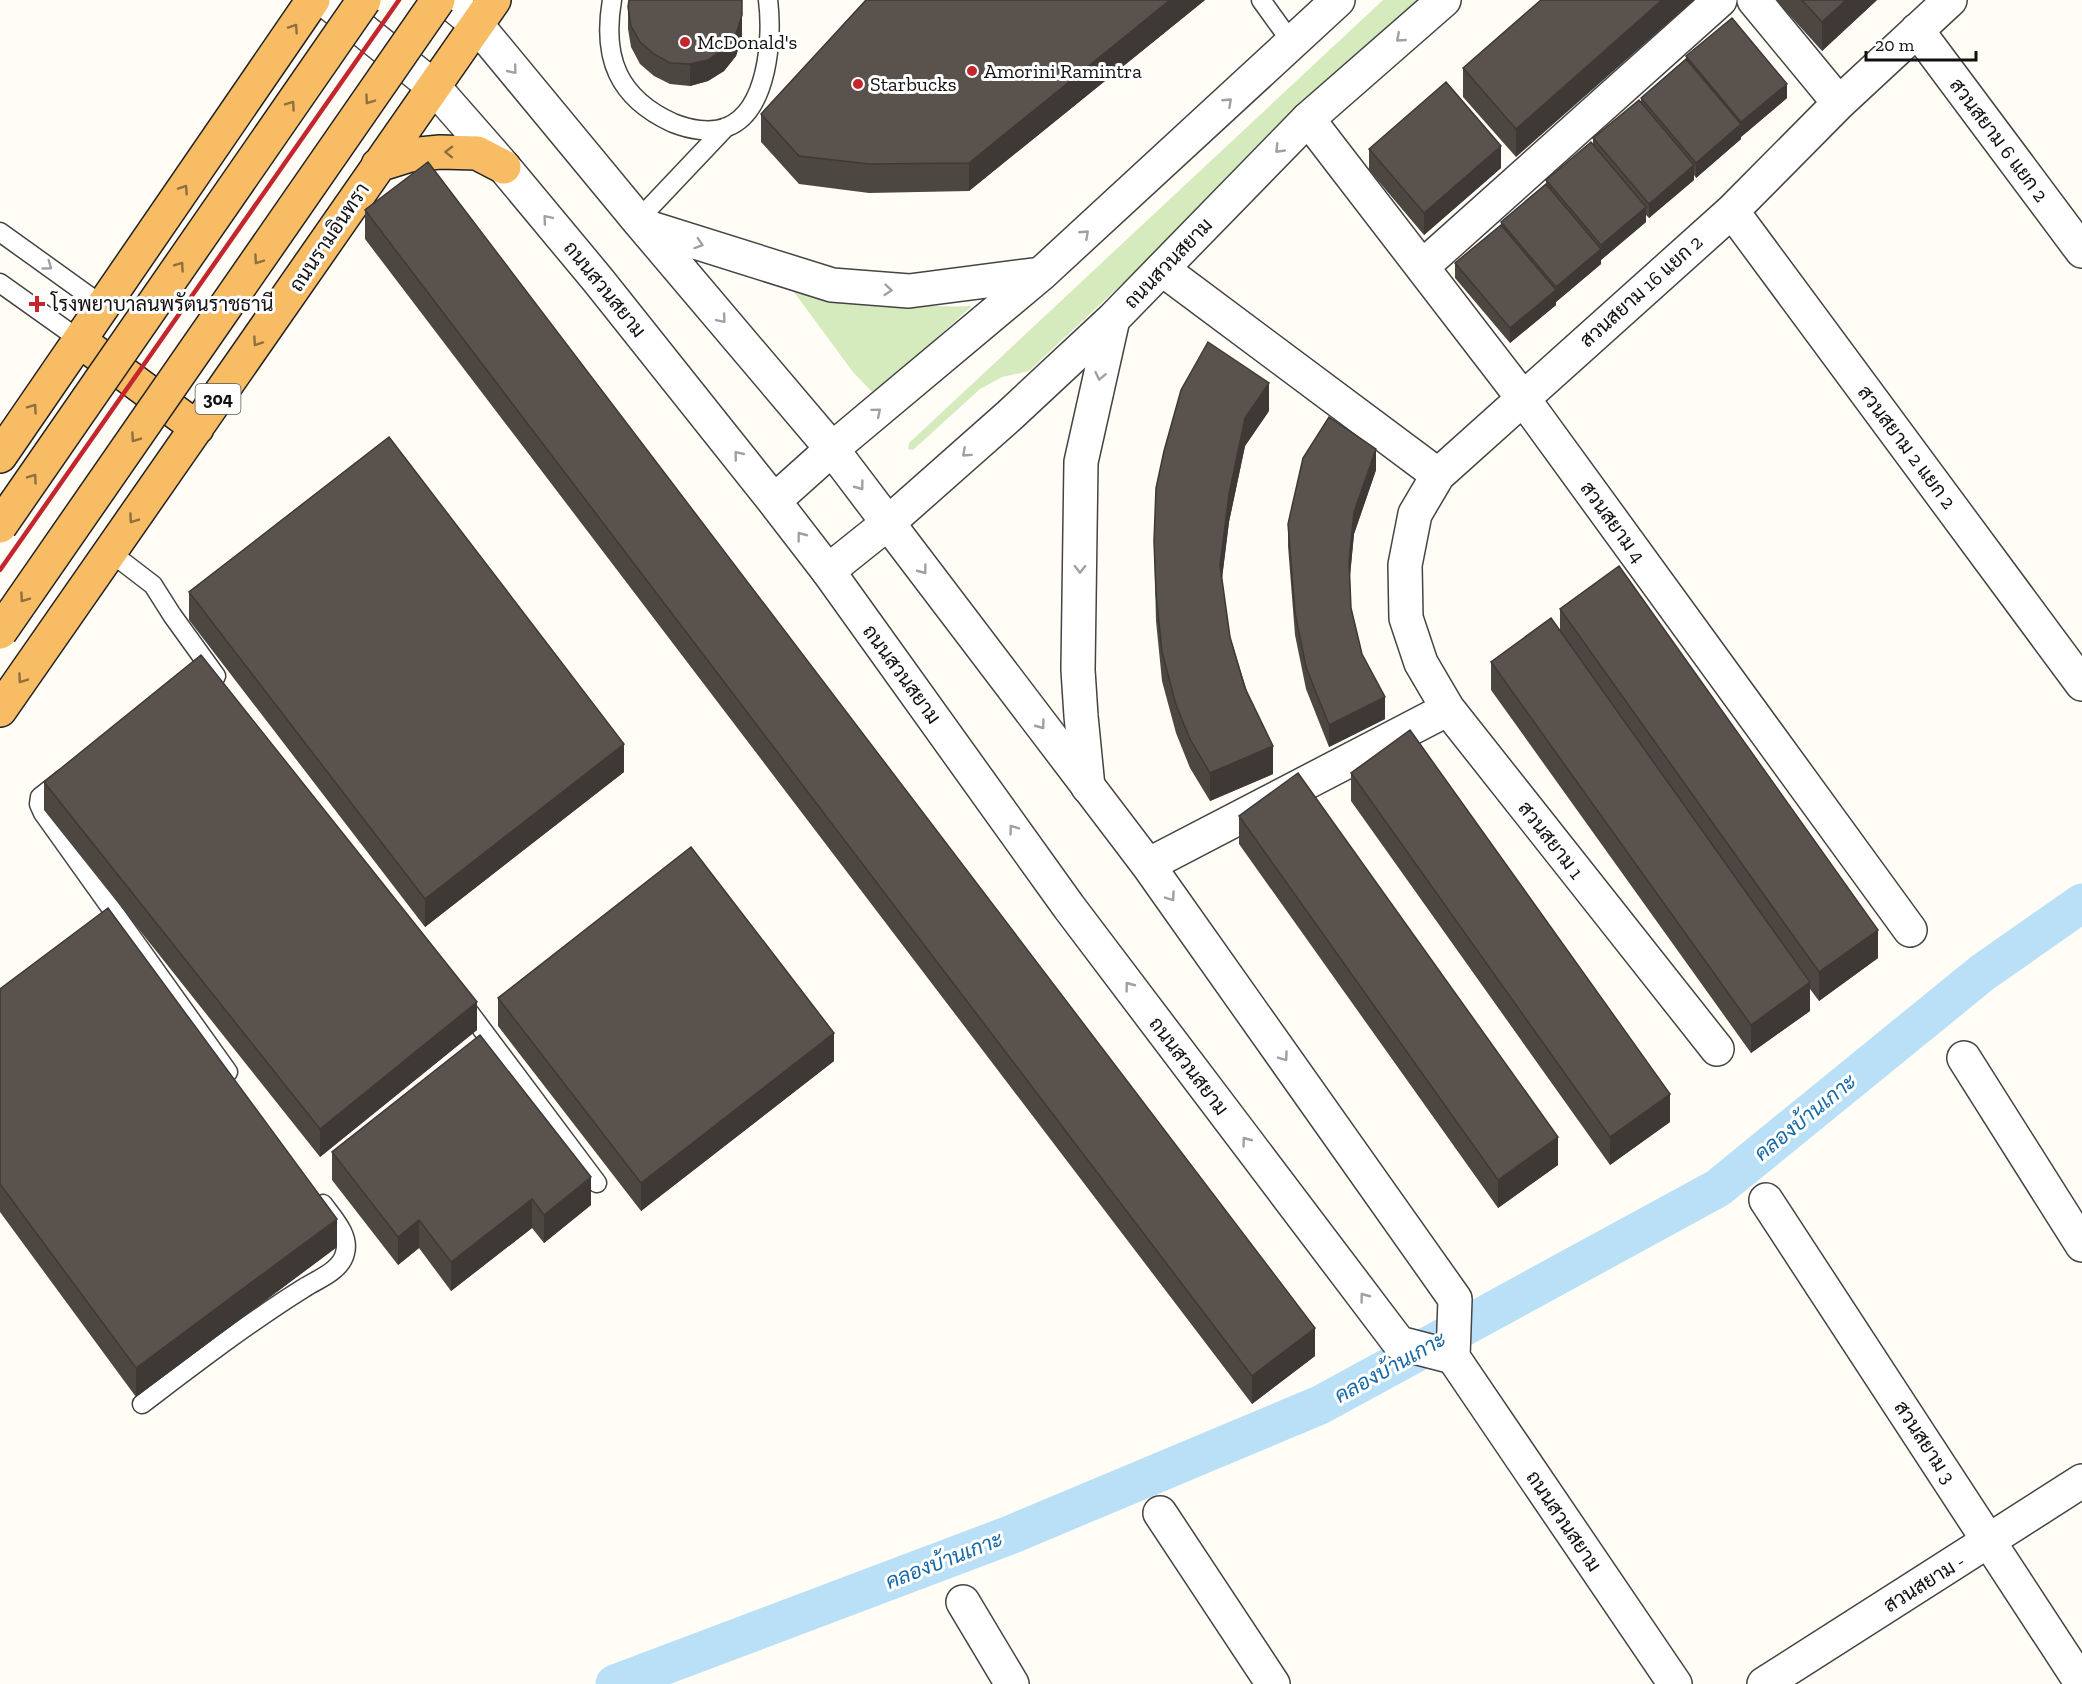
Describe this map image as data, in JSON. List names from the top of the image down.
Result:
{
  "streets": {
    "highway": ["ถนนรามอินทรา", "304"],
    "street": [
      "สวนสยาม 6 แยก 2",
      "ถนนสวนสยาม",
      "สวนสยาม 16 แยก 2",
      "สวนสยาม 2 แยก 2",
      "สวนสยาม 4",
      "สวนสยาม 1",
      "สวนสยาม 3",
      "สวนสยาม -"
    ]
  },
  "crossings": [
    ["สวนสยาม 6 แยก 2", "สวนสยาม 16 แยก 2"],
    ["ถนนรามอินทรา", "ถนนสวนสยาม"],
    ["ถนนสวนสยาม", "สวนสยาม 4"],
    ["สวนสยาม 16 แยก 2", "สวนสยาม 2 แยก 2"],
    ["สวนสยาม 16 แยก 2", "สวนสยาม 4"],
    ["สวนสยาม 16 แยก 2", "สวนสยาม 1"],
    ["สวนสยาม 3", "สวนสยาม -"]
  ],
  "water": ["คลองบ้านเกาะ"],
  "places": {
    "other": ["McDonald's", "Amorini Ramintra", "Starbucks"],
    "health": ["โรงพยาบาลนพรัตนราชธานี"]
  },
  "scale_bar": "20 m"
}
